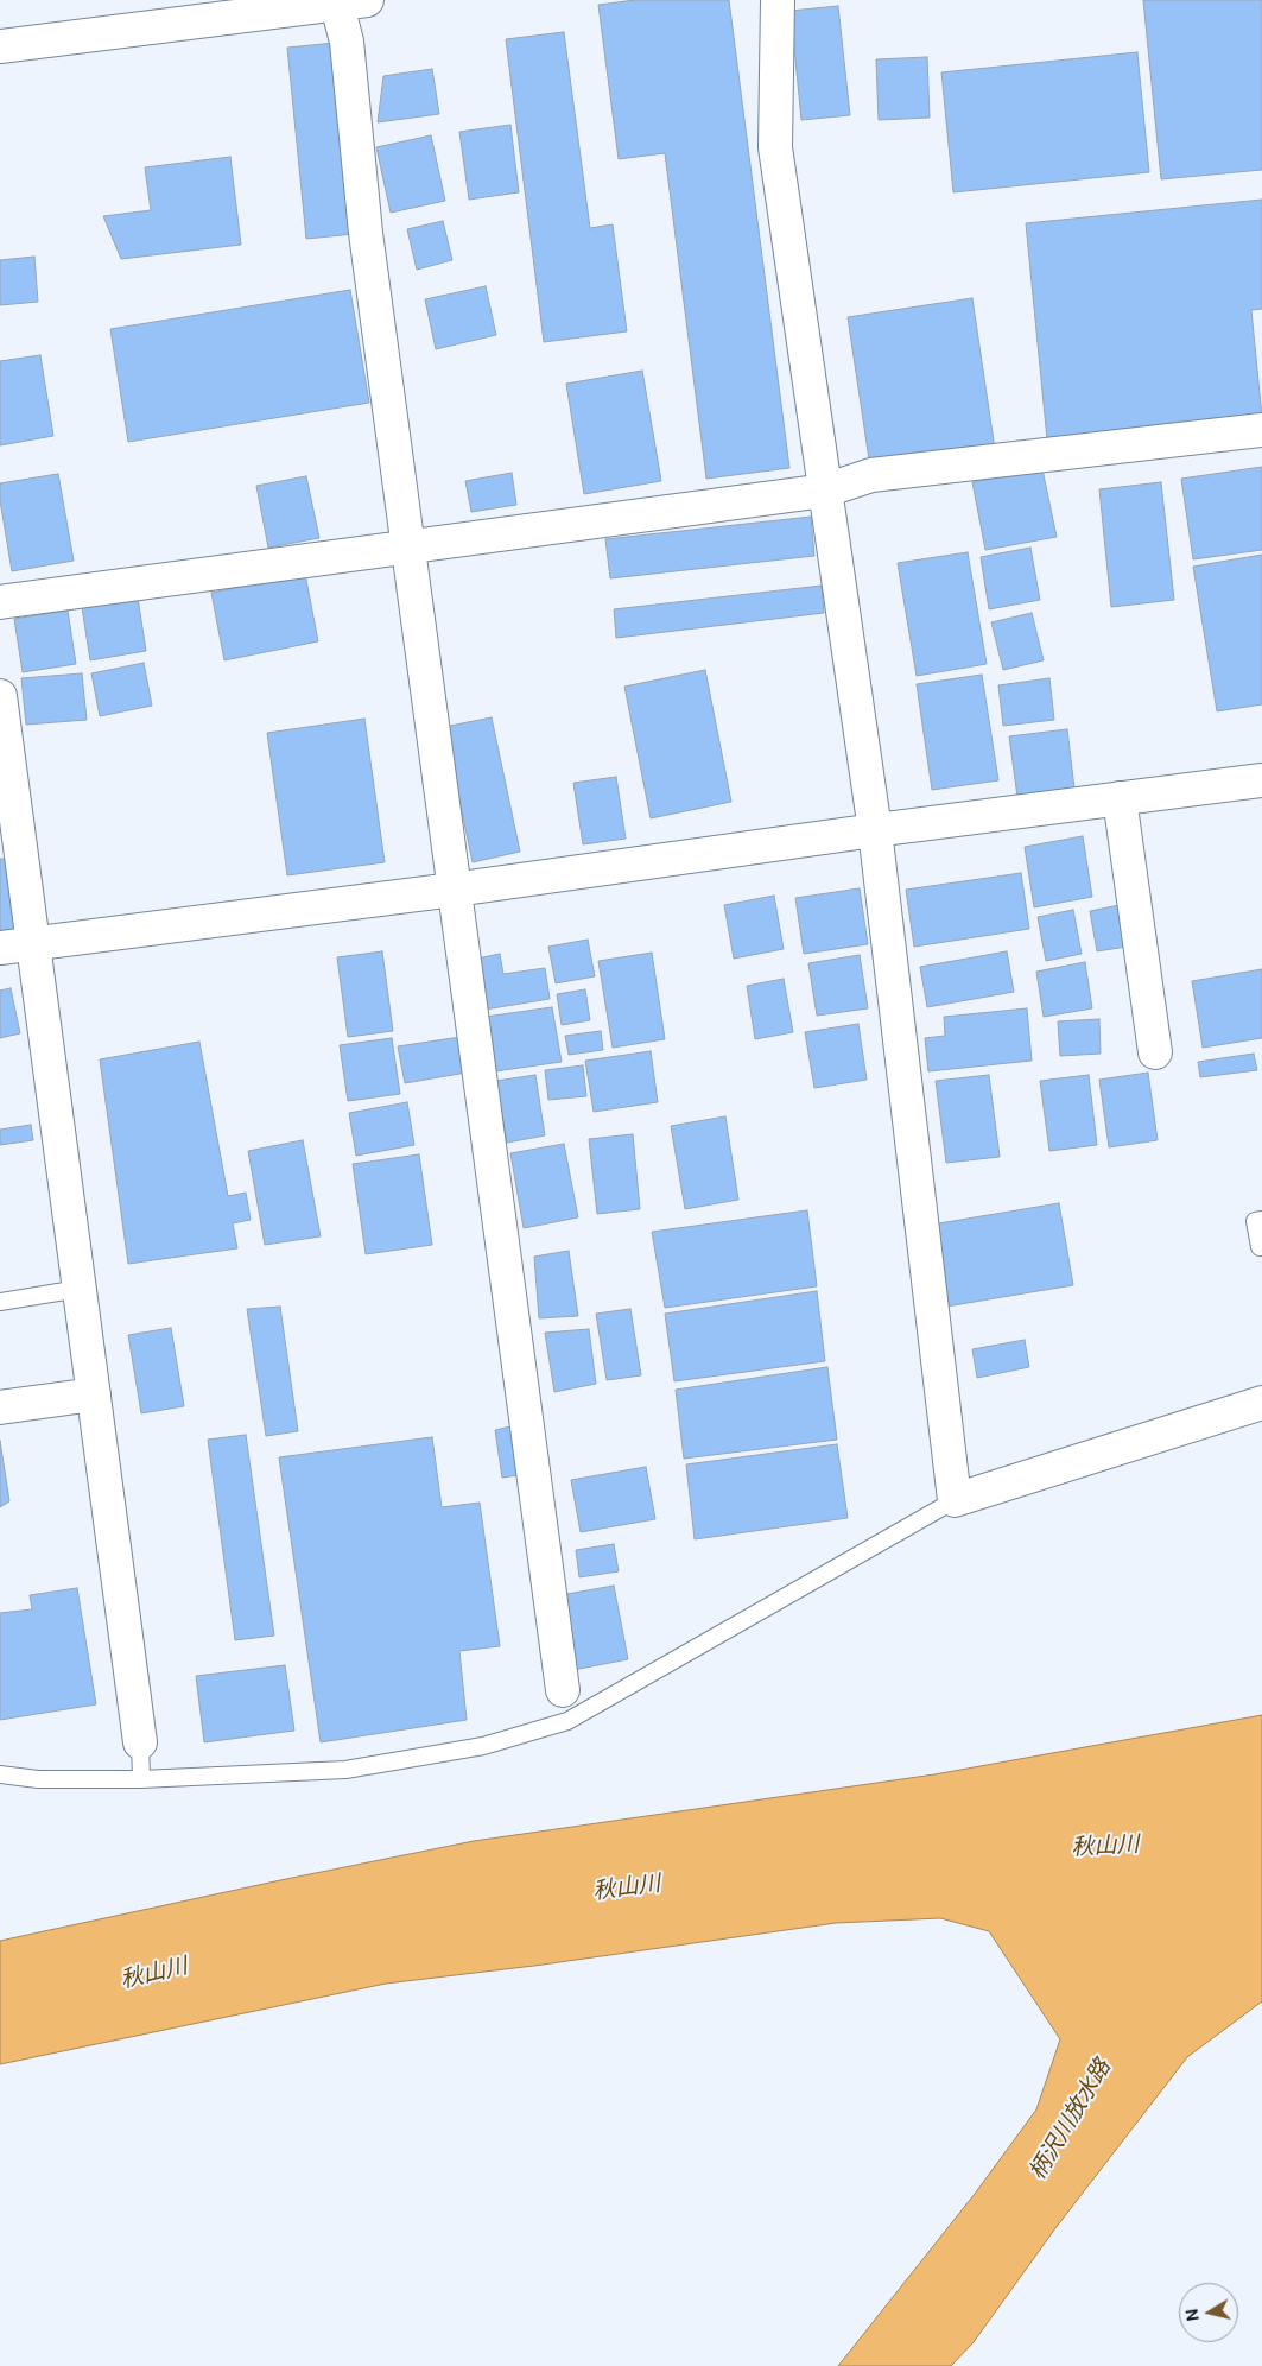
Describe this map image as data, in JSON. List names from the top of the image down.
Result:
{
  "water": ["秋山川", "柄沢川放水路"],
  "north": "left"
}
